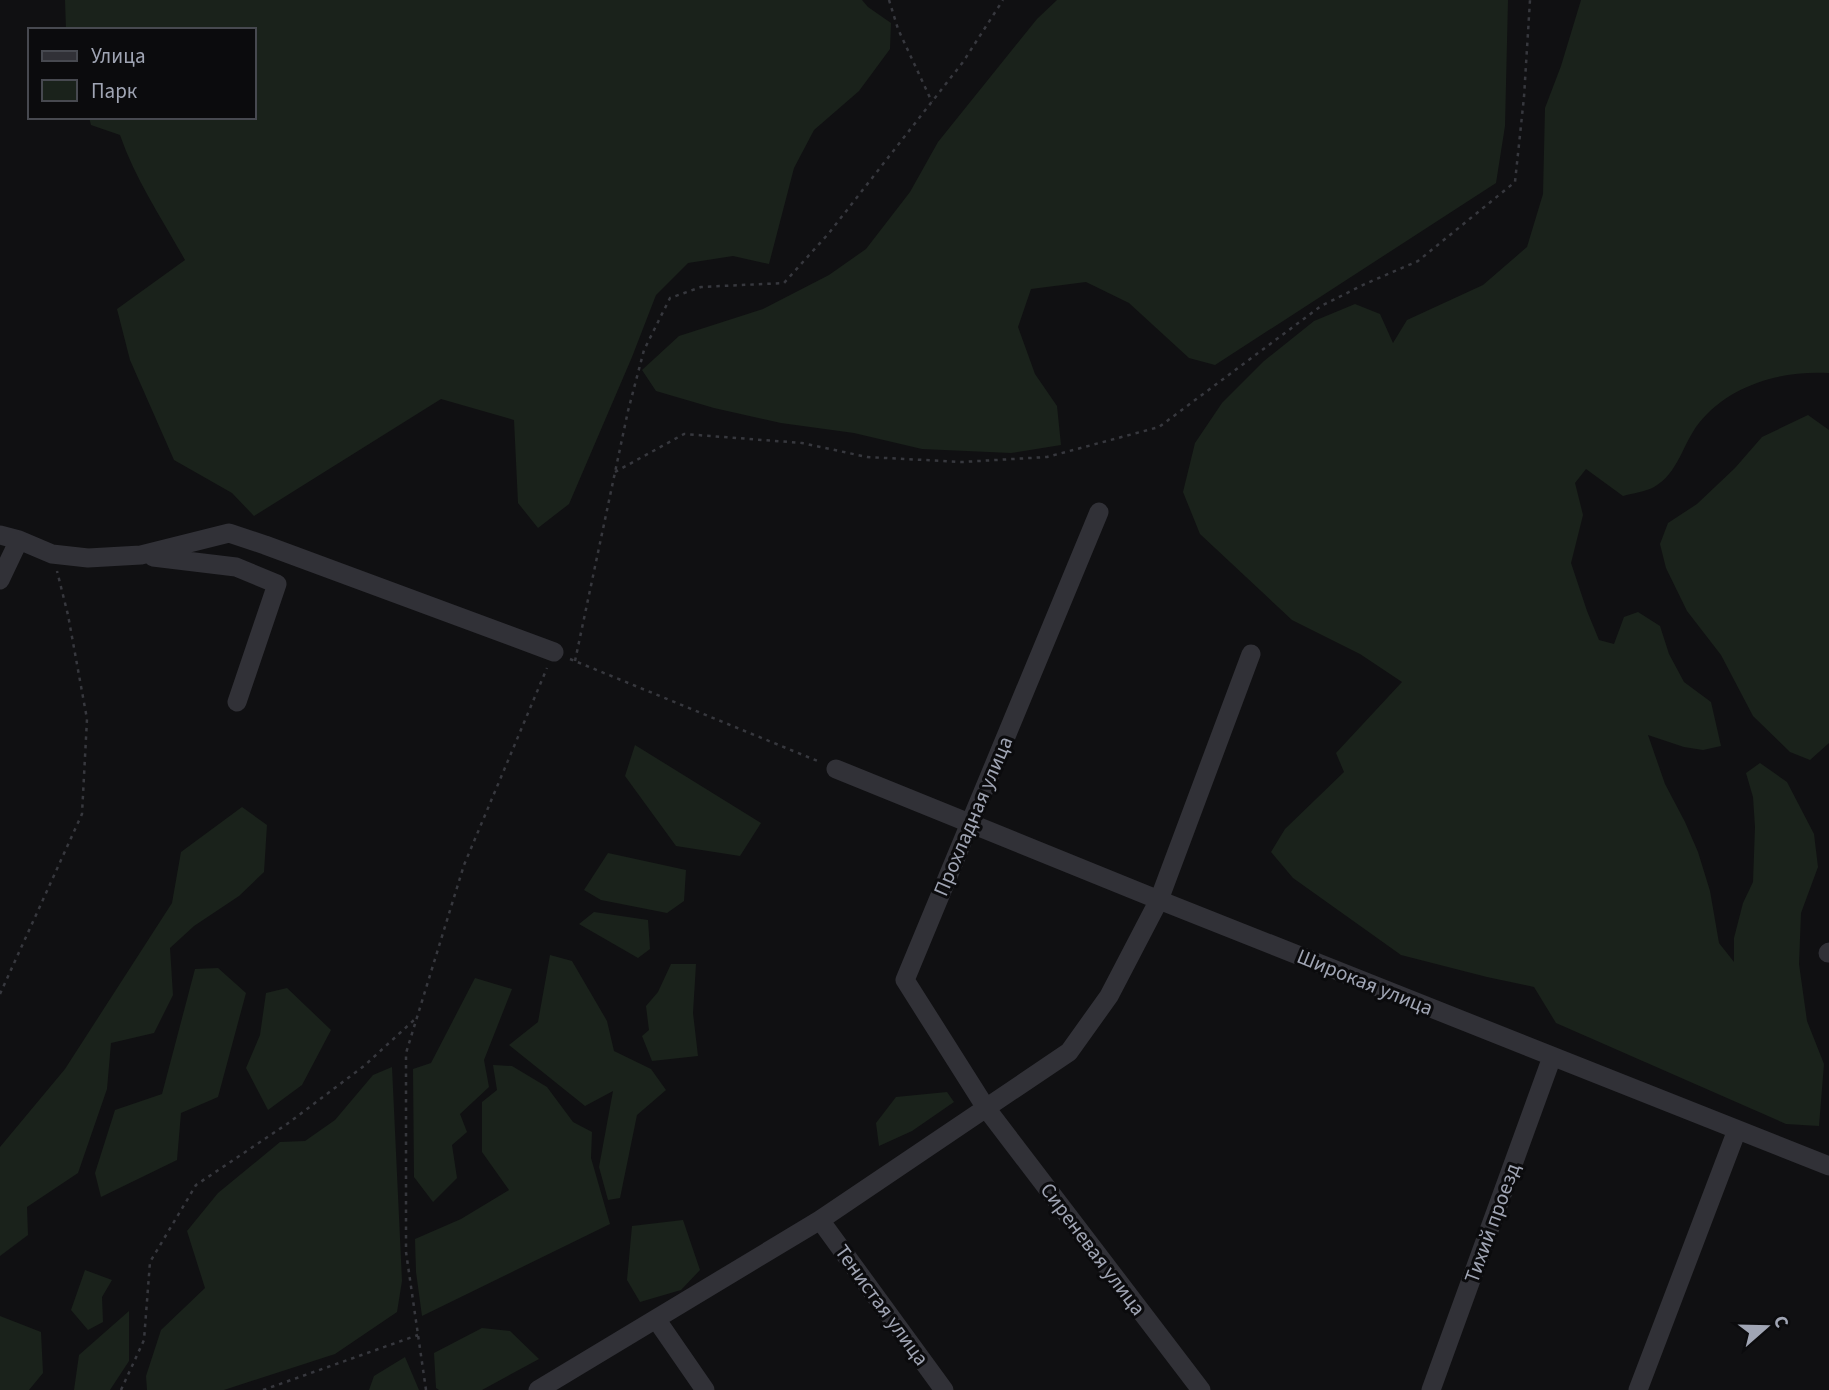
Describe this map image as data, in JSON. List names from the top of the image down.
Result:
{
  "streets": {
    "street": [
      "Прохладная улица",
      "Широкая улица",
      "Тихий проезд",
      "Сиреневая улица",
      "Тенистая улица"
    ]
  },
  "crossings": [
    ["Прохладная улица", "Широкая улица"],
    ["Прохладная улица", "Сиреневая улица"],
    ["Широкая улица", "Тихий проезд"]
  ],
  "legend": ["Улица", "Парк"],
  "north": "right"
}
